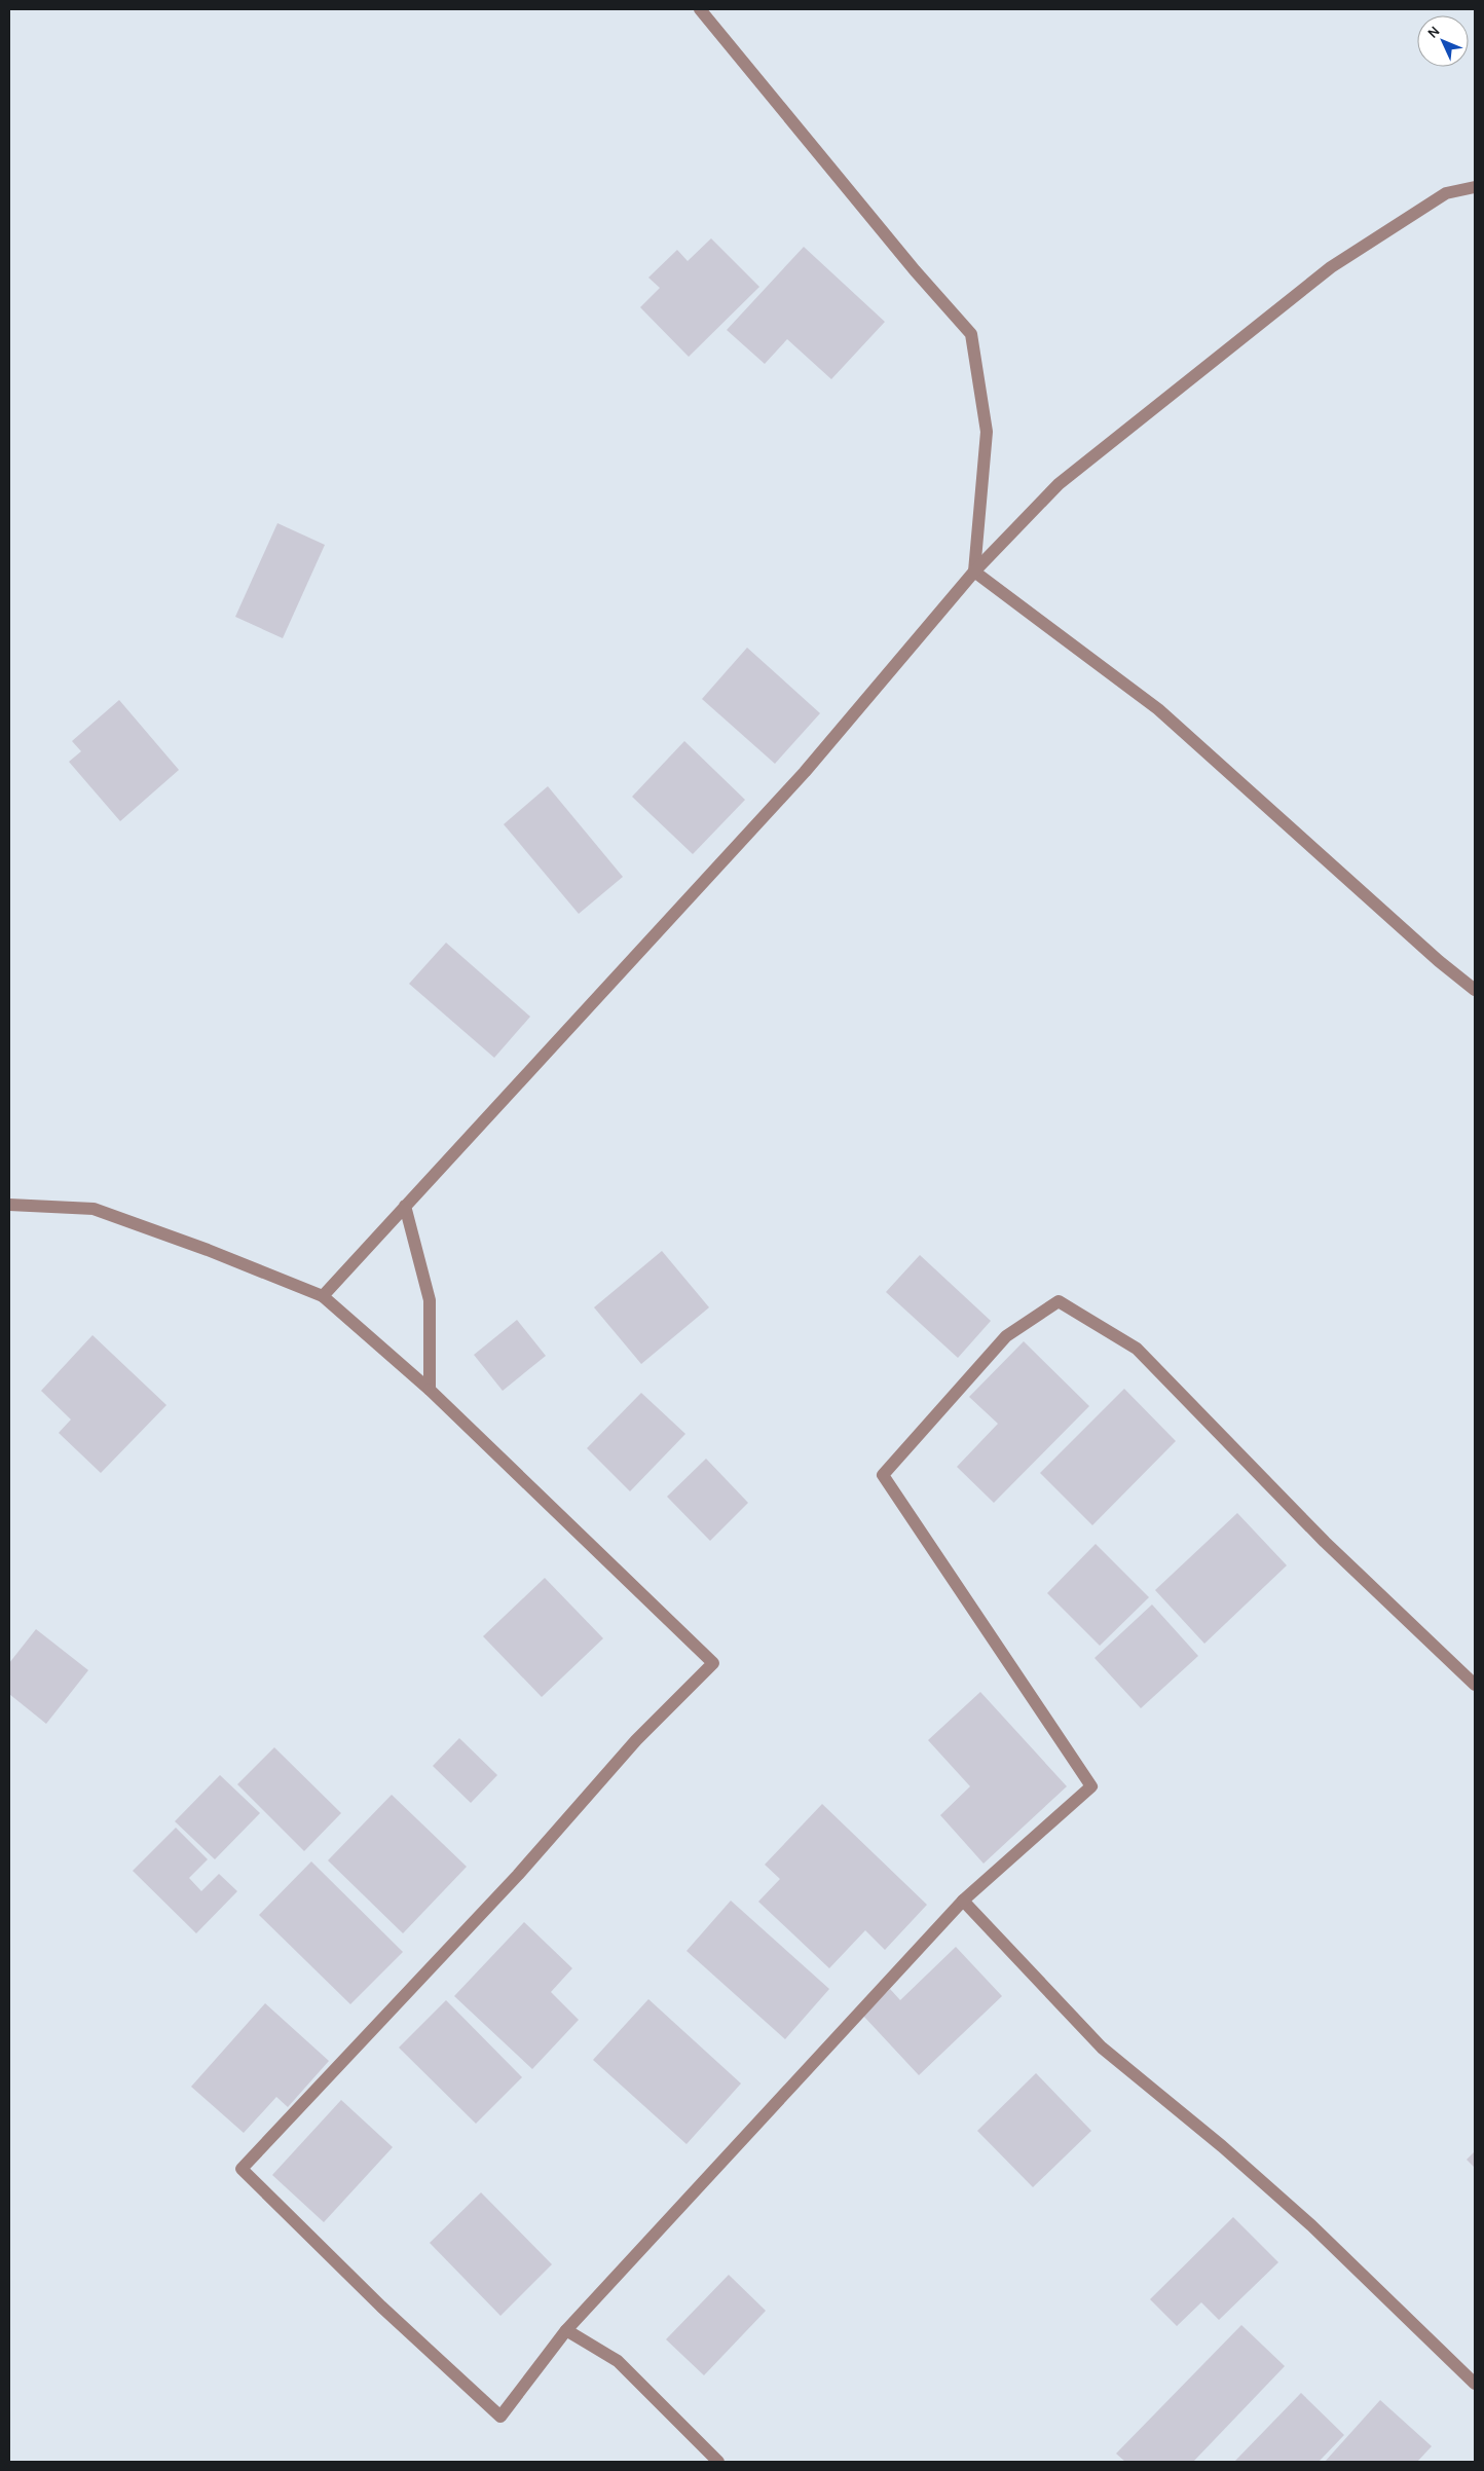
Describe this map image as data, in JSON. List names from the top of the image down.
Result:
{
  "north": "top left"
}
